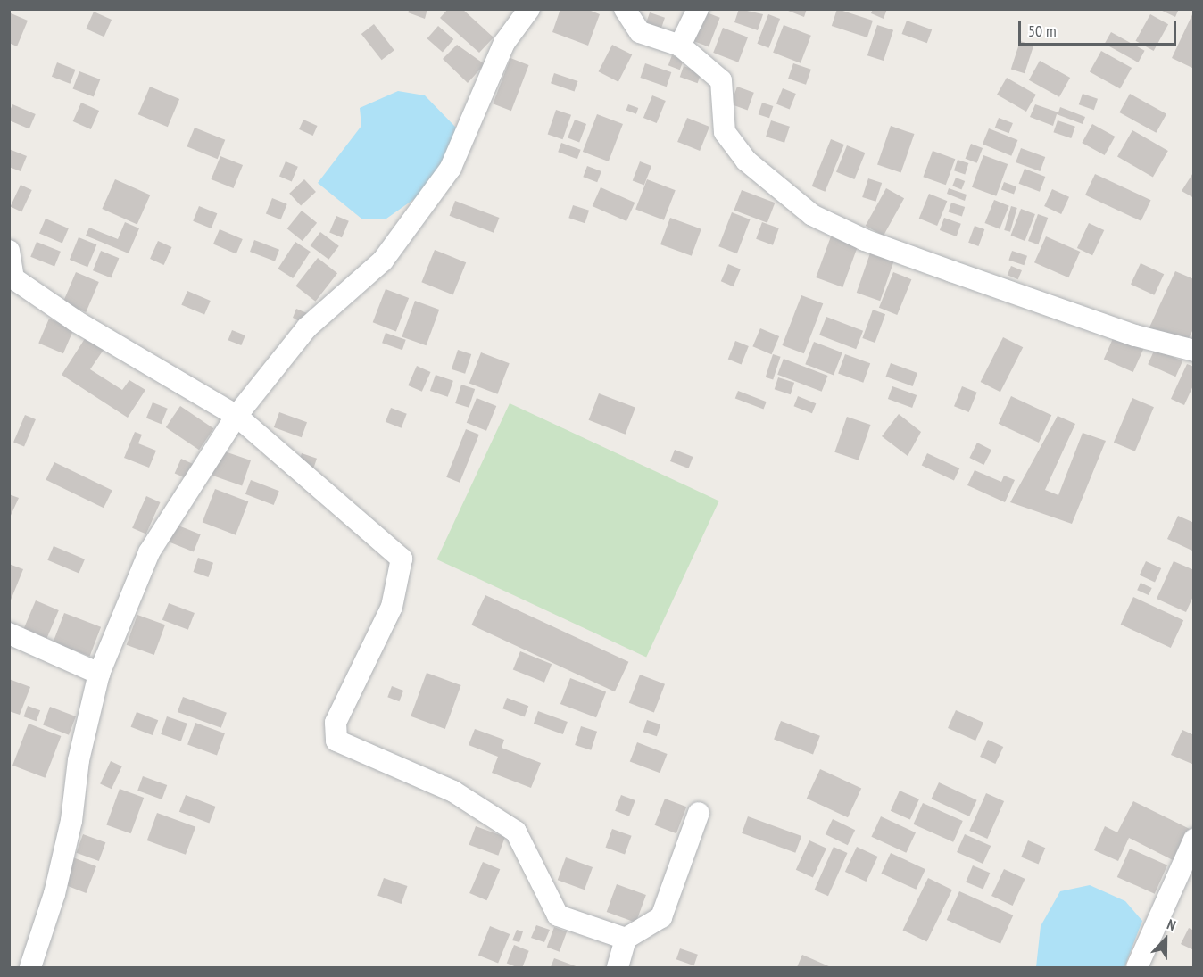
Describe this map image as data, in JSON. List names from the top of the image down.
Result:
{
  "scale_bar": "50 m",
  "north": "top"
}
